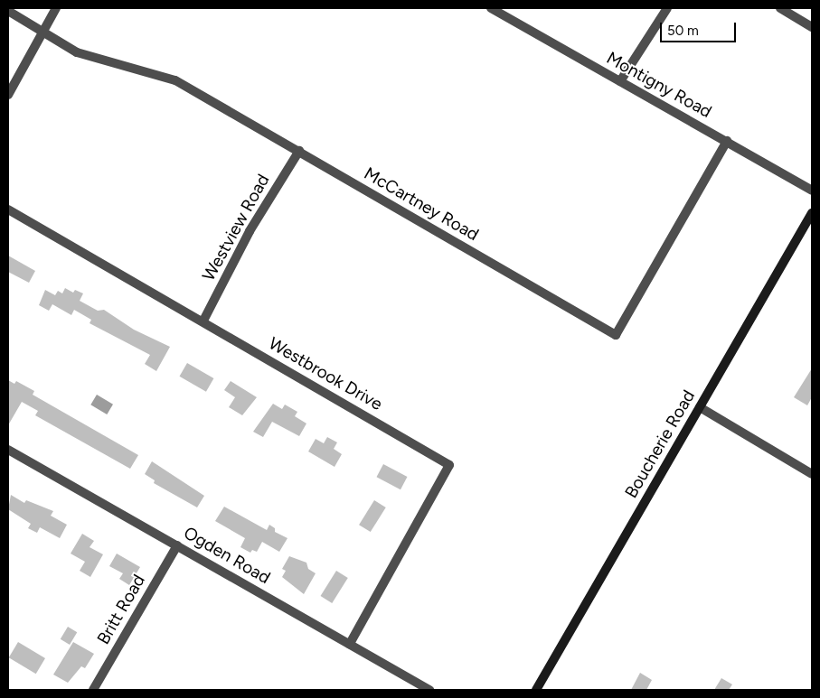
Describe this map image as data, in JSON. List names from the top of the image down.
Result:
{
  "streets": {
    "main road": ["Boucherie Road"],
    "street": [
      "Montigny Road",
      "McCartney Road",
      "Westview Road",
      "Westbrook Drive",
      "Ogden Road",
      "Britt Road"
    ]
  },
  "crossings": [
    ["Montigny Road", "McCartney Road"],
    ["McCartney Road", "Westview Road"],
    ["Westview Road", "Westbrook Drive"],
    ["Westbrook Drive", "Ogden Road"],
    ["Ogden Road", "Britt Road"]
  ],
  "scale_bar": "50 m"
}
